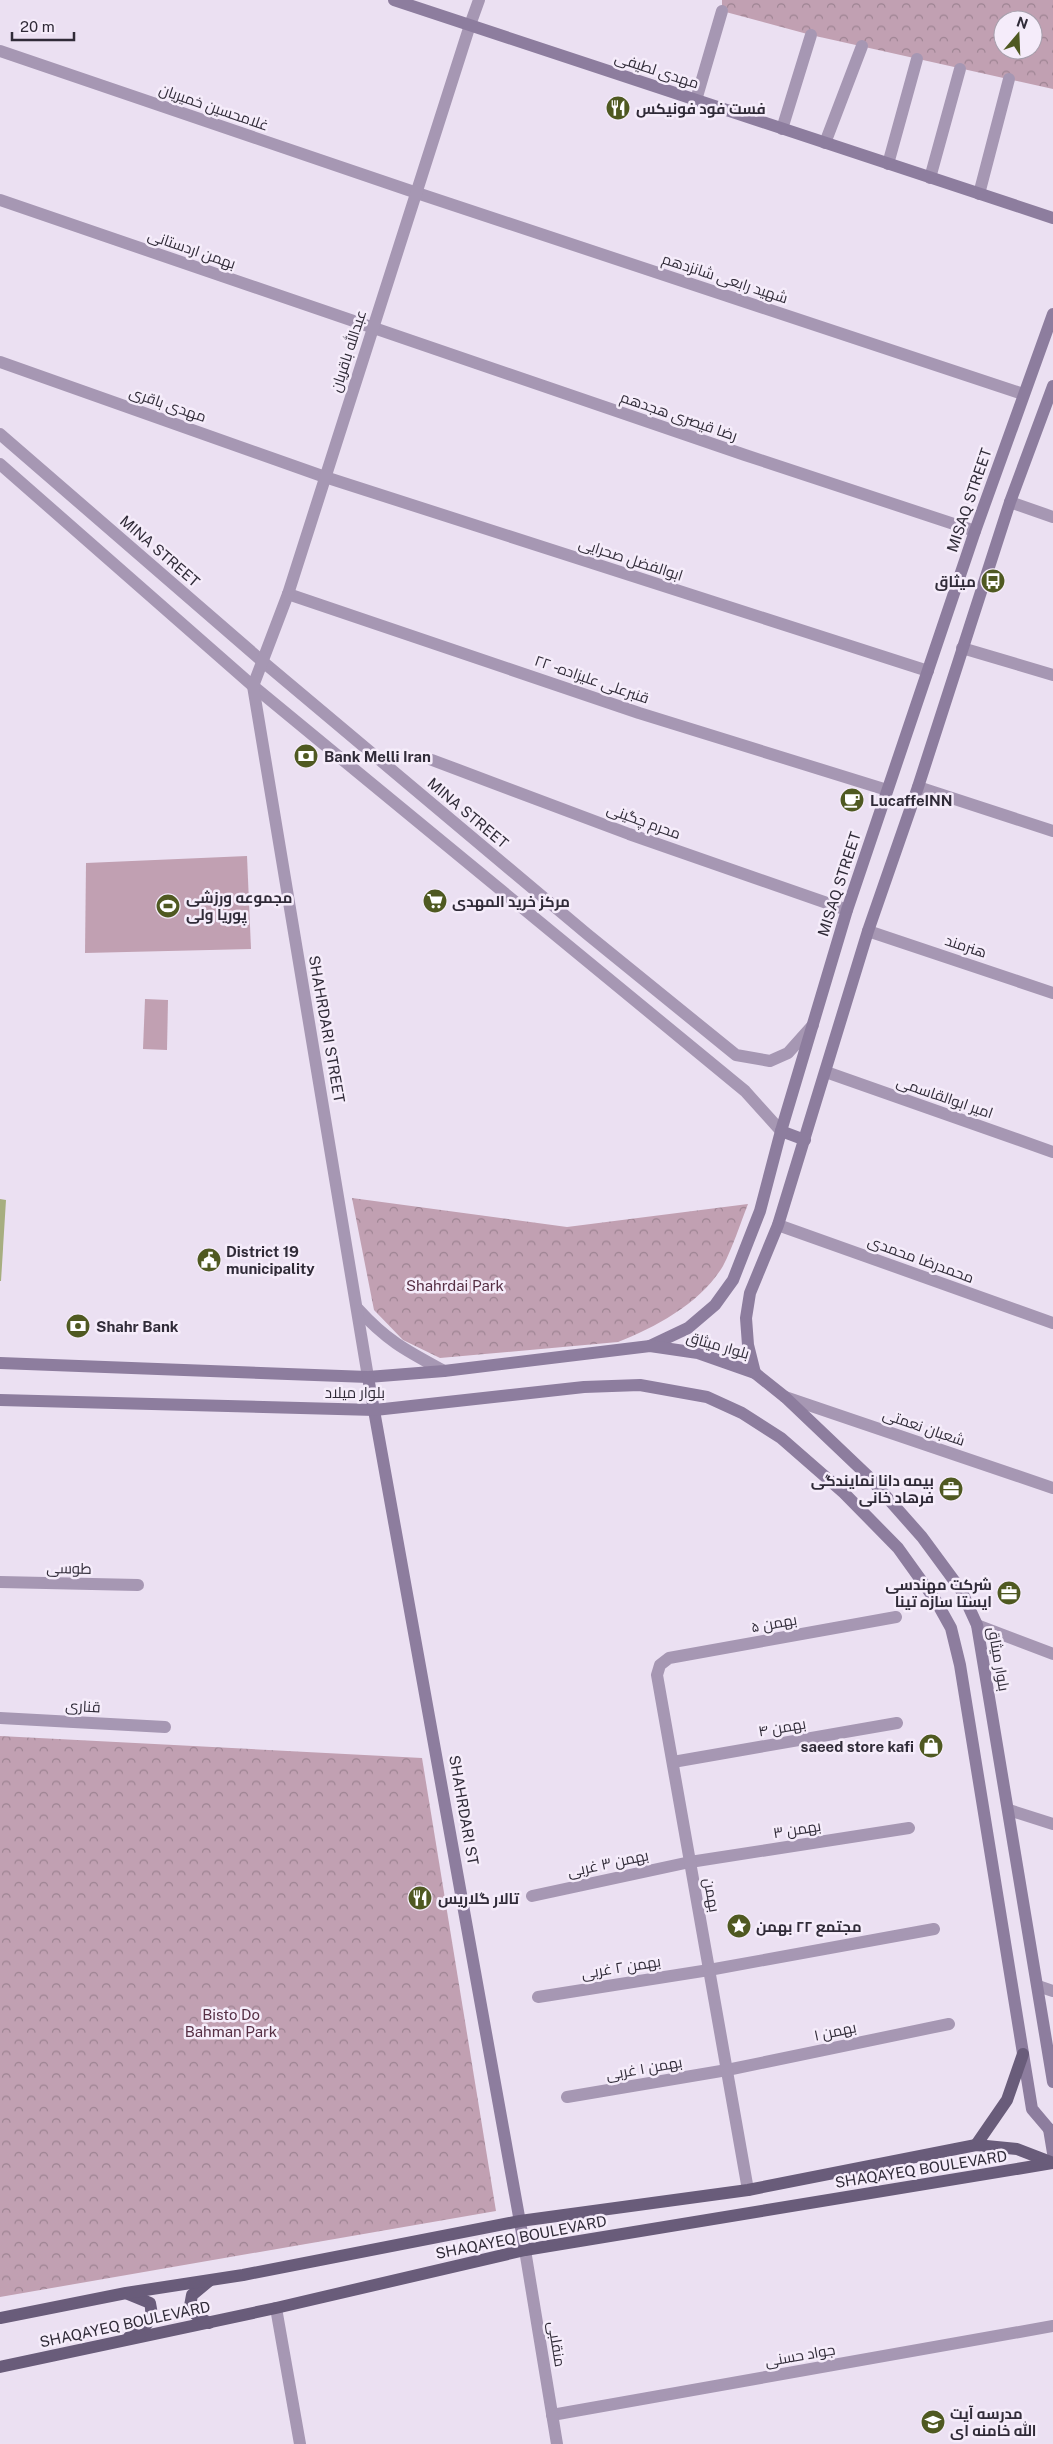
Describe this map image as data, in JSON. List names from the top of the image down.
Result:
{
  "streets": {
    "main road": [
      "مهدی لطیفی",
      "MISAQ STREET",
      "بلوار میثاق",
      "بلوار میلاد",
      "SHAHRDARI ST",
      "SHAQAYEQ BOULEVARD"
    ],
    "street": [
      "غلامحسین خمیریان",
      "بهمن اردستانی",
      "شهید رابعی شانزدهم",
      "عبدالله باقریان",
      "مهدی باقری",
      "رضا قیصری هجدهم",
      "MINA STREET",
      "ابوالفضل صحرایی",
      "قنبرعلی علیزاده - ۲۲",
      "محرم چگینی",
      "هنرمند",
      "SHAHRDARI STREET",
      "امیر ابوالقاسمی",
      "محمدرضا محمدی",
      "شعبان نعمتی",
      "طوسی",
      "بهمن ۵",
      "قناری",
      "بهمن ۴",
      "بهمن ۳",
      "بهمن ۳ غربی",
      "بهمن",
      "بهمن ۲ غربی",
      "بهمن ۱",
      "بهمن ۱ غربی",
      "منقلبی",
      "جواد حسنی"
    ]
  },
  "crossings": [
    ["مهدی لطیفی", "عبدالله باقریان"],
    ["غلامحسین خمیریان", "شهید رابعی شانزدهم"],
    ["غلامحسین خمیریان", "عبدالله باقریان"],
    ["بهمن اردستانی", "عبدالله باقریان"],
    ["بهمن اردستانی", "رضا قیصری هجدهم"],
    ["شهید رابعی شانزدهم", "عبدالله باقریان"],
    ["شهید رابعی شانزدهم", "MISAQ STREET"],
    ["عبدالله باقریان", "مهدی باقری"],
    ["عبدالله باقریان", "رضا قیصری هجدهم"],
    ["عبدالله باقریان", "MINA STREET"],
    ["عبدالله باقریان", "ابوالفضل صحرایی"],
    ["عبدالله باقریان", "قنبرعلی علیزاده - ۲۲"],
    ["عبدالله باقریان", "SHAHRDARI STREET"],
    ["مهدی باقری", "ابوالفضل صحرایی"],
    ["رضا قیصری هجدهم", "MISAQ STREET"],
    ["MISAQ STREET", "MINA STREET"],
    ["MISAQ STREET", "ابوالفضل صحرایی"],
    ["MISAQ STREET", "قنبرعلی علیزاده - ۲۲"],
    ["MISAQ STREET", "محرم چگینی"],
    ["MISAQ STREET", "بلوار میثاق"],
    ["MISAQ STREET", "بلوار میلاد"],
    ["SHAHRDARI STREET", "بلوار میلاد"],
    ["SHAHRDARI STREET", "SHAHRDARI ST"],
    ["بلوار میثاق", "بلوار میلاد"],
    ["بلوار میثاق", "شعبان نعمتی"],
    ["بلوار میلاد", "SHAHRDARI ST"],
    ["بهمن ۵", "بهمن"],
    ["بهمن ۴", "بهمن"],
    ["SHAHRDARI ST", "SHAQAYEQ BOULEVARD"],
    ["SHAHRDARI ST", "منقلبی"],
    ["بهمن ۳", "بهمن ۳ غربی"],
    ["بهمن ۳", "بهمن"],
    ["بهمن ۳ غربی", "بهمن"],
    ["بهمن", "بهمن ۲ غربی"],
    ["بهمن", "بهمن ۱"],
    ["بهمن", "بهمن ۱ غربی"],
    ["بهمن", "SHAQAYEQ BOULEVARD"],
    ["بهمن ۱", "بهمن ۱ غربی"],
    ["SHAQAYEQ BOULEVARD", "منقلبی"],
    ["منقلبی", "جواد حسنی"]
  ],
  "parks": ["Shahrdai Park", "Bisto Do Bahman Park"],
  "places": {
    "restaurant": ["فست فود فونیکس", "تالار گلاریس"],
    "bus stop": ["میثاق"],
    "bank": ["Bank Melli Iran", "Shahr Bank"],
    "cafe": ["LucaffeINN"],
    "supermarket": ["مرکز خرید المهدی"],
    "sports": ["مجموعه ورزشی پوریا ولی"],
    "public building": ["District 19 municipality"],
    "office": ["بیمه دانا نمایندگی فرهاد خانی", "شرکت مهندسی ایستا سازه تینا"],
    "shop": ["saeed store kafi"],
    "place": ["مجتمع ۲۲ بهمن"],
    "school or university": ["مدرسه آیت الله خامنه ای"]
  },
  "scale_bar": "20 m",
  "north": "top"
}
